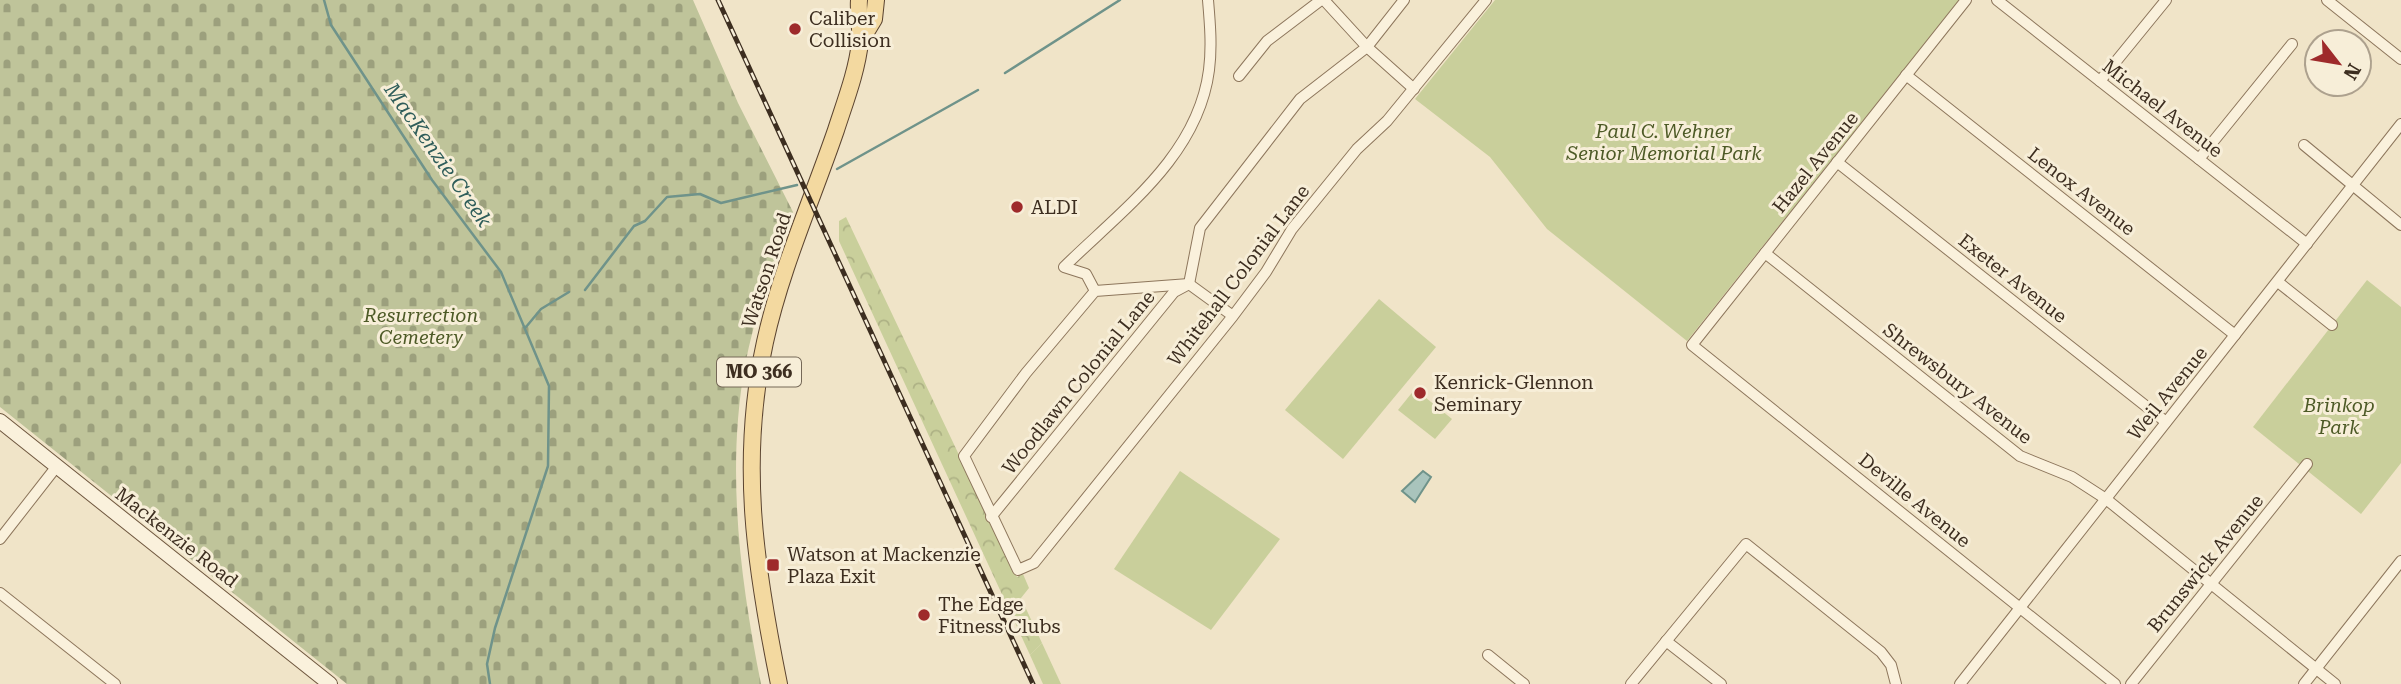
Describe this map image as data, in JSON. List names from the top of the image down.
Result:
{
  "streets": {
    "main road": ["Watson Road", "MO 366", "Mackenzie Road"],
    "street": [
      "Michael Avenue",
      "Hazel Avenue",
      "Lenox Avenue",
      "Whitehall Colonial Lane",
      "Exeter Avenue",
      "Woodlawn Colonial Lane",
      "Shrewsbury Avenue",
      "Weil Avenue",
      "Deville Avenue",
      "Brunswick Avenue"
    ]
  },
  "crossings": [
    ["Michael Avenue", "Weil Avenue"],
    ["Hazel Avenue", "Lenox Avenue"],
    ["Hazel Avenue", "Exeter Avenue"],
    ["Hazel Avenue", "Shrewsbury Avenue"],
    ["Hazel Avenue", "Deville Avenue"],
    ["Lenox Avenue", "Weil Avenue"],
    ["Whitehall Colonial Lane", "Woodlawn Colonial Lane"],
    ["Exeter Avenue", "Weil Avenue"],
    ["Shrewsbury Avenue", "Weil Avenue"],
    ["Shrewsbury Avenue", "Brunswick Avenue"],
    ["Weil Avenue", "Deville Avenue"]
  ],
  "water": ["MacKenzie Creek"],
  "parks": ["Paul C. Wehner Senior Memorial Park", "Resurrection Cemetery", "Brinkop Park"],
  "places": {
    "other": [
      "Caliber Collision",
      "ALDI",
      "Kenrick-Glennon Seminary",
      "The Edge Fitness Clubs"
    ],
    "transit": ["Watson at Mackenzie Plaza Exit"]
  },
  "north": "bottom right"
}
